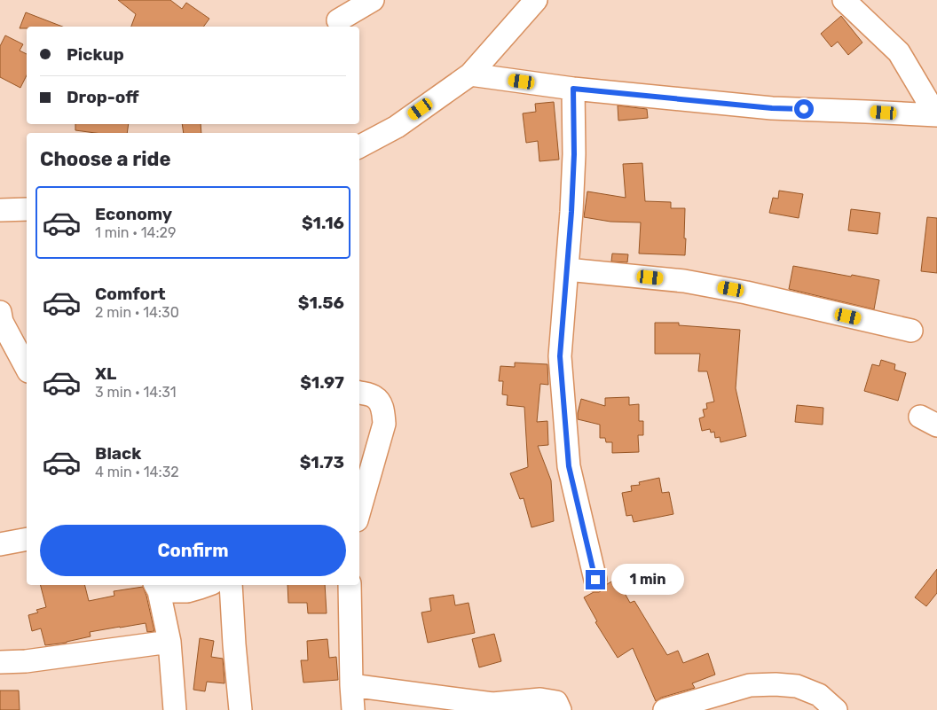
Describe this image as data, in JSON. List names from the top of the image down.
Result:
{
  "page": {
    "banner": ["Pickup", "Drop-off"],
    "heading": "Choose a ride",
    "list": [
      {
        "name": "Economy",
        "note": "1 min · 14:29",
        "value": "$1.16"
      },
      {
        "name": "Comfort",
        "note": "2 min · 14:30",
        "value": "$1.56"
      },
      {
        "name": "XL",
        "note": "3 min · 14:31",
        "value": "$1.97"
      },
      {
        "name": "Black",
        "note": "4 min · 14:32",
        "value": "$1.73"
      }
    ],
    "buttons": "Confirm",
    "bubble": "1 min"
  }
}
